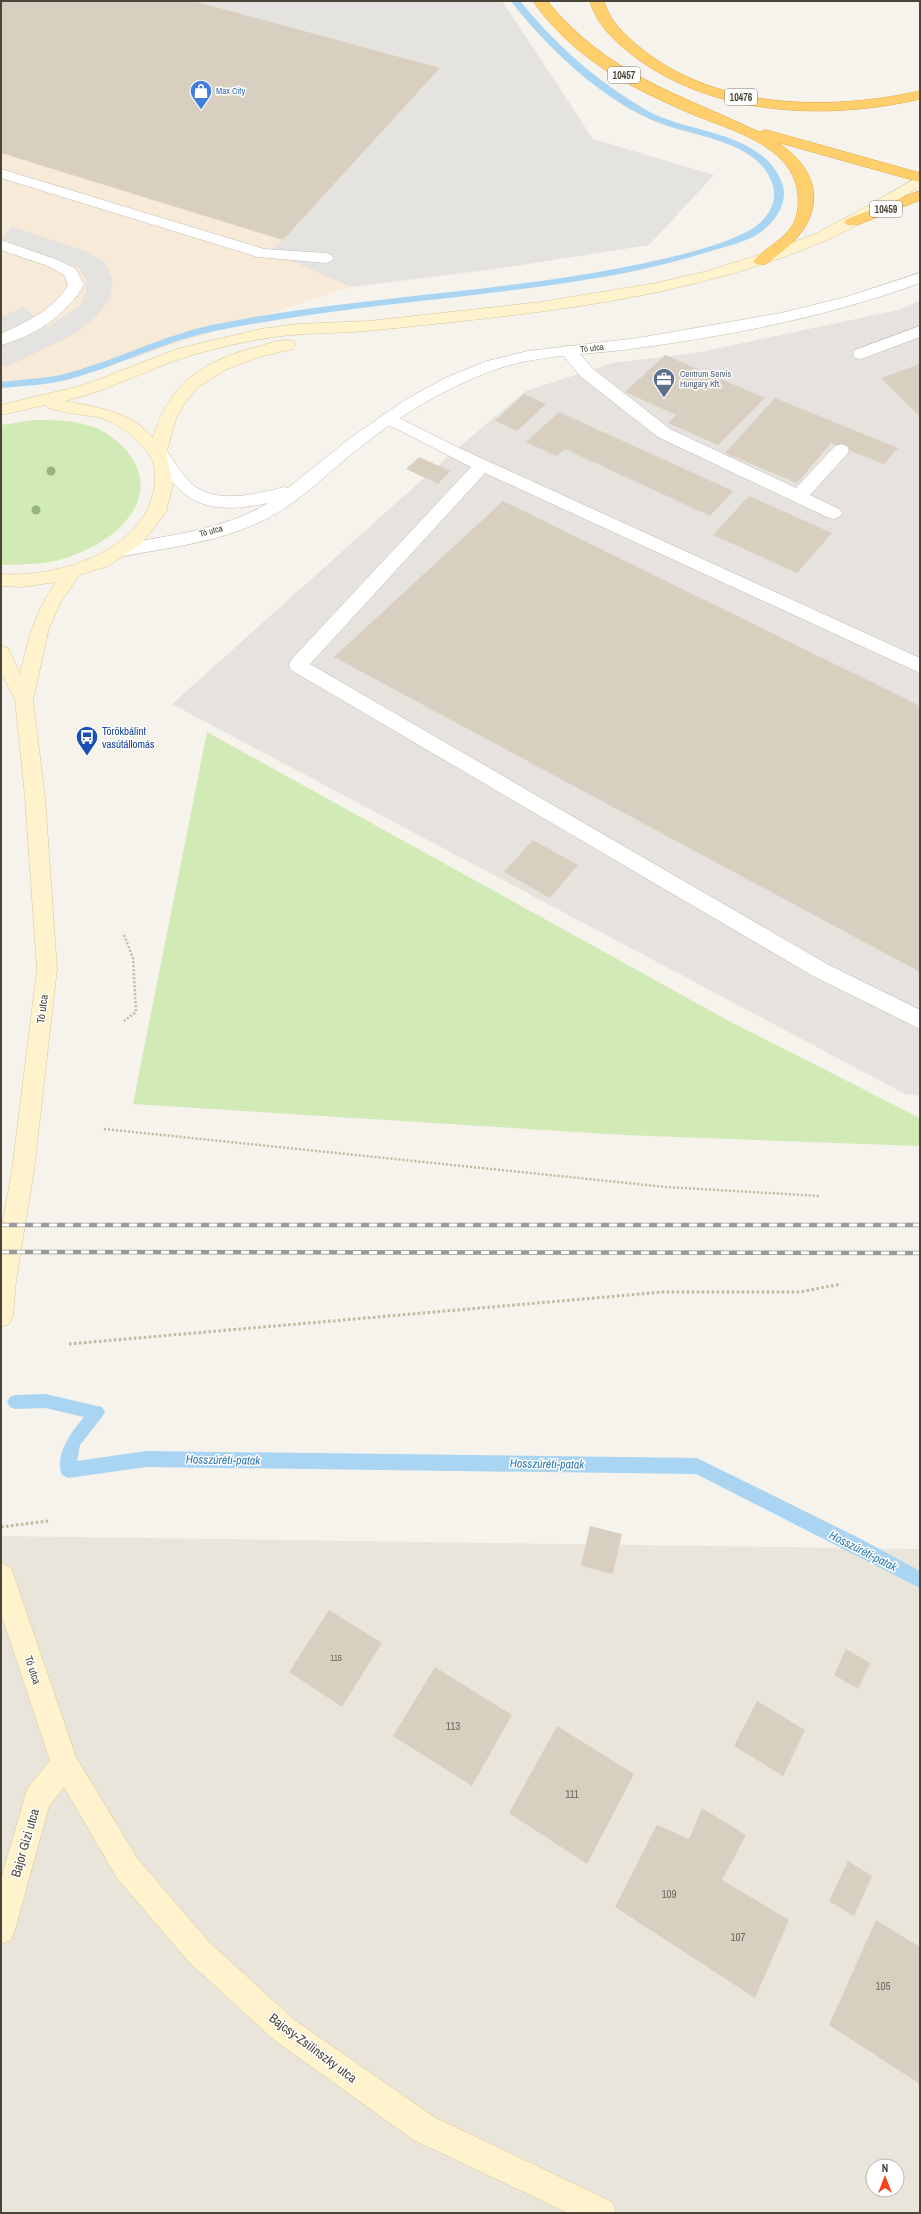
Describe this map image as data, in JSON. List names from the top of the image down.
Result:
{
  "streets": {
    "highway": ["10457", "10476", "10459"],
    "main road": ["Tó utca", "Bajor Gizi utca", "Bajcsy-Zsilinszky utca"]
  },
  "crossings": [
    ["Tó utca", "Bajor Gizi utca"],
    ["Tó utca", "Bajcsy-Zsilinszky utca"],
    ["Bajor Gizi utca", "Bajcsy-Zsilinszky utca"]
  ],
  "water": ["Hosszúréti-patak"],
  "places": {
    "shop": ["Max City"],
    "office": ["Centrum Servis Hungary Kft."],
    "bus stop": ["Törökbálint vasútállomás"]
  },
  "house_numbers": [
    "115",
    "113",
    "111",
    "109",
    "107",
    "105"
  ],
  "north": "top"
}
